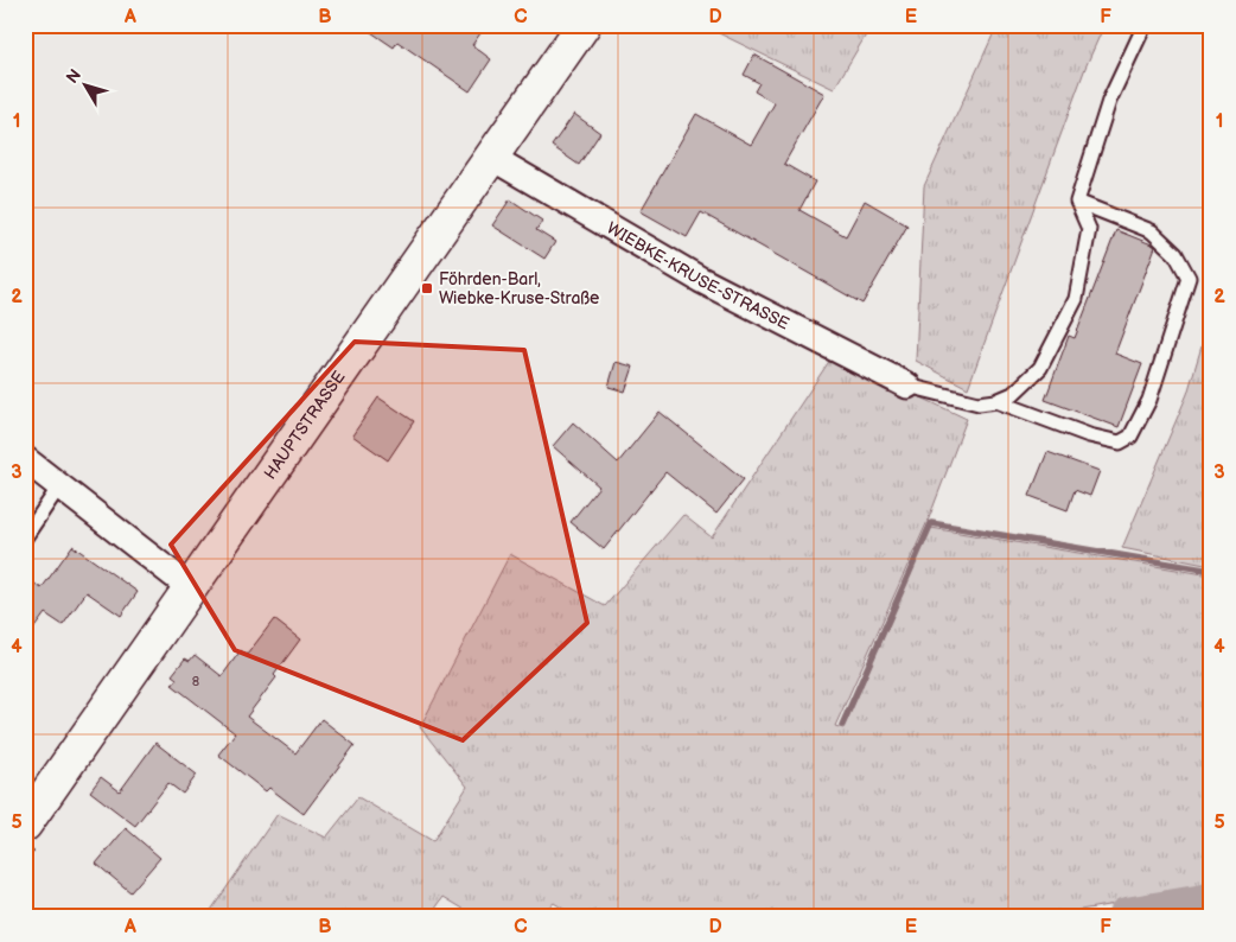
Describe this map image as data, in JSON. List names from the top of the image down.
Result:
{
  "streets": {
    "main road": ["HAUPTSTRASSE"],
    "street": ["WIEBKE-KRUSE-STRASSE"]
  },
  "crossings": [
    ["WIEBKE-KRUSE-STRASSE", "HAUPTSTRASSE"]
  ],
  "places": {
    "transit": ["Föhrden-Barl, Wiebke-Kruse-Straße"]
  },
  "house_numbers": ["8"],
  "north": "top left",
  "grid": {
    "columns": [
      "A",
      "B",
      "C",
      "D",
      "E",
      "F"
    ],
    "rows": [
      "1",
      "2",
      "3",
      "4",
      "5"
    ]
  }
}
